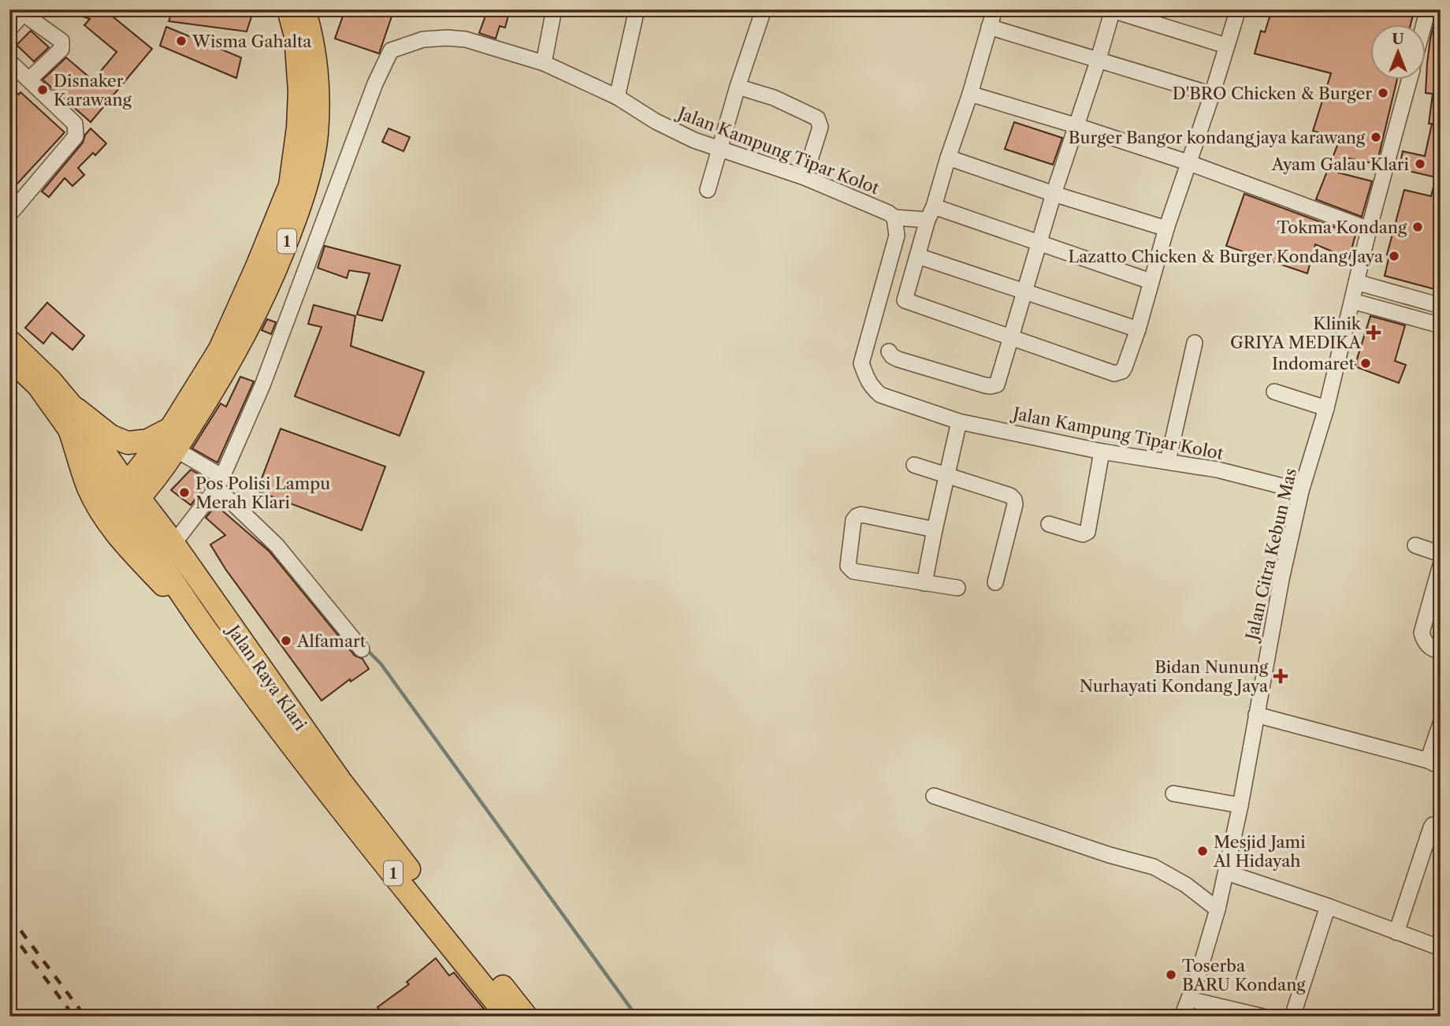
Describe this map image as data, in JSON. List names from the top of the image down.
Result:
{
  "streets": {
    "highway": ["1", "Jalan Raya Klari"],
    "street": ["Jalan Kampung Tipar Kolot", "Jalan Citra Kebun Mas"]
  },
  "crossings": [
    ["Jalan Kampung Tipar Kolot", "Jalan Citra Kebun Mas"],
    ["Jalan Kampung Tipar Kolot", "Jalan Raya Klari"],
    ["1", "Jalan Raya Klari"]
  ],
  "places": {
    "other": [
      "Wisma Gahalta",
      "Disnaker Karawang",
      "D'BRO Chicken & Burger",
      "Burger Bangor kondangjaya karawang",
      "Ayam Galau Klari",
      "Tokma Kondang",
      "Lazatto Chicken & Burger Kondang Jaya",
      "Indomaret",
      "Pos Polisi Lampu Merah Klari",
      "Alfamart",
      "Mesjid Jami Al Hidayah",
      "Toserba BARU Kondang"
    ],
    "health": ["Klinik GRIYA MEDIKA", "Bidan Nunung Nurhayati Kondang Jaya"]
  },
  "north": "top"
}
